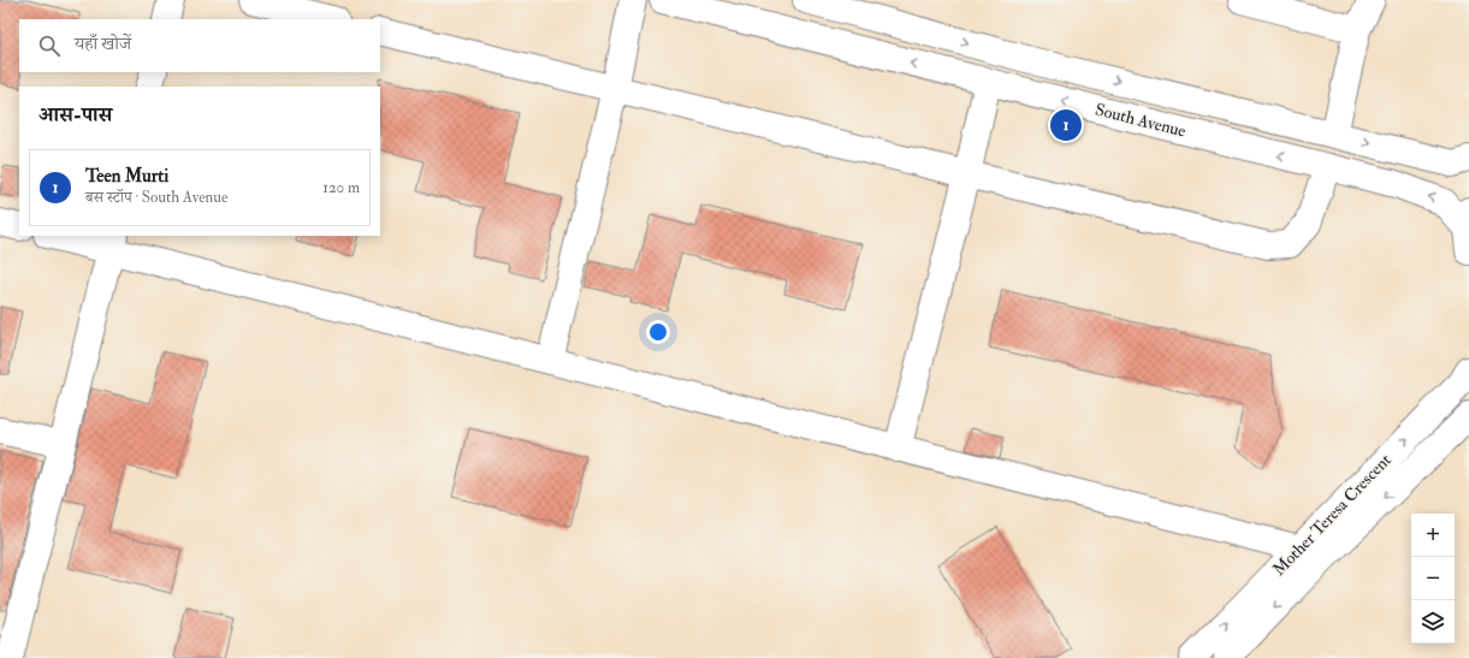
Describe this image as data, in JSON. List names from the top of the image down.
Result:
{
  "streets": {
    "street": ["South Avenue", "Mother Teresa Crescent"]
  },
  "page": {
    "search": "यहाँ खोजें",
    "heading": "आस-पास",
    "pins": "1",
    "list": [
      {
        "mark": "1",
        "name": "Teen Murti",
        "note": "बस स्टॉप · South Avenue",
        "value": "120 m"
      }
    ],
    "map_buttons": ["+", "−"]
  }
}
